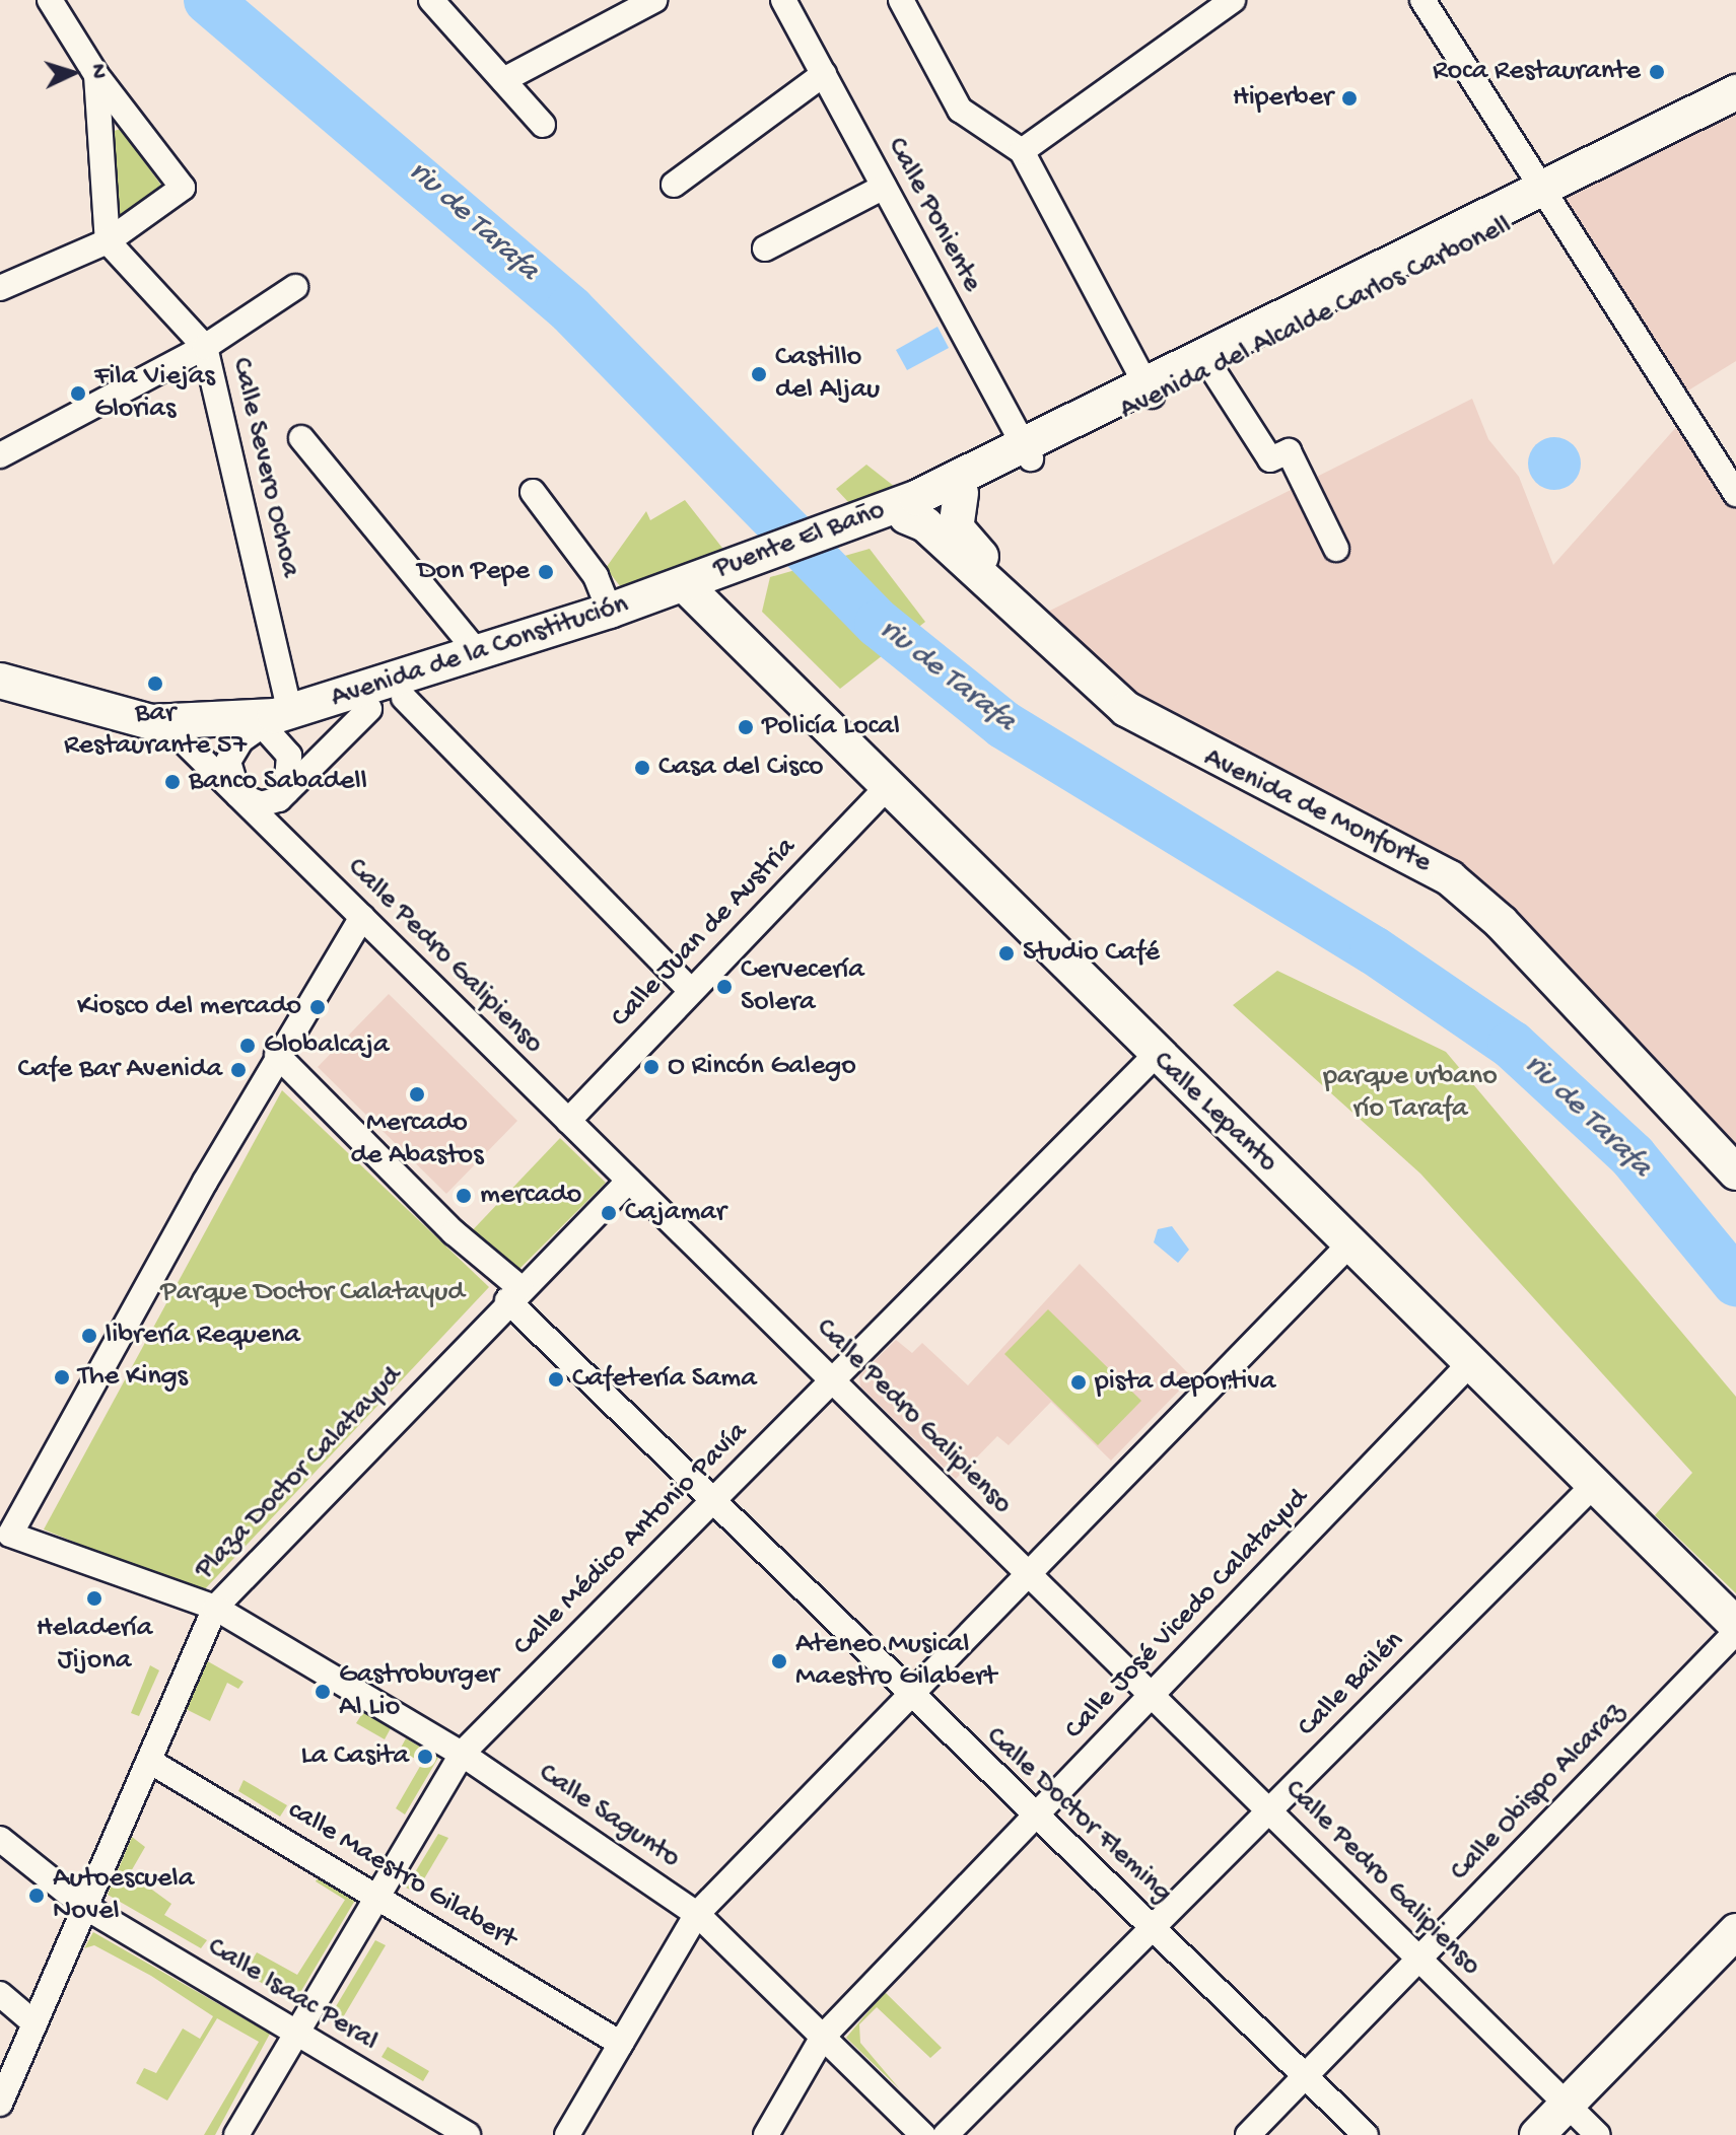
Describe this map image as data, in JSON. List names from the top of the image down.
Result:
{
  "streets": {
    "street": [
      "Calle Poniente",
      "Avenida del Alcalde Carlos Carbonell",
      "Calle Severo Ochoa",
      "Puente El Baño",
      "Avenida de la Constitución",
      "Avenida de Monforte",
      "Calle Juan de Austria",
      "Calle Pedro Galipienso",
      "Calle Lepanto",
      "Plaza Doctor Calatayud",
      "Calle Médico Antonio Pavía",
      "Calle José Vicedo Calatayud",
      "Calle Bailén",
      "Calle Obispo Alcaraz",
      "Calle Doctor Fleming",
      "Calle Sagunto",
      "calle Maestro Gilabert",
      "Calle Isaac Peral"
    ]
  },
  "crossings": [
    ["Calle Poniente", "Avenida del Alcalde Carlos Carbonell"],
    ["Avenida del Alcalde Carlos Carbonell", "Puente El Baño"],
    ["Avenida del Alcalde Carlos Carbonell", "Avenida de Monforte"],
    ["Calle Severo Ochoa", "Avenida de la Constitución"],
    ["Puente El Baño", "Avenida de la Constitución"],
    ["Puente El Baño", "Avenida de Monforte"],
    ["Puente El Baño", "Calle Lepanto"],
    ["Avenida de la Constitución", "Calle Pedro Galipienso"],
    ["Avenida de la Constitución", "Calle Lepanto"],
    ["Calle Juan de Austria", "Calle Pedro Galipienso"],
    ["Calle Juan de Austria", "Calle Lepanto"],
    ["Calle Pedro Galipienso", "Plaza Doctor Calatayud"],
    ["Calle Pedro Galipienso", "Calle Médico Antonio Pavía"],
    ["Calle Pedro Galipienso", "Calle José Vicedo Calatayud"],
    ["Calle Pedro Galipienso", "Calle Bailén"],
    ["Calle Pedro Galipienso", "Calle Obispo Alcaraz"],
    ["Calle Lepanto", "Calle Médico Antonio Pavía"],
    ["Calle Lepanto", "Calle José Vicedo Calatayud"],
    ["Calle Lepanto", "Calle Bailén"],
    ["Plaza Doctor Calatayud", "Calle Doctor Fleming"],
    ["Plaza Doctor Calatayud", "Calle Sagunto"],
    ["Calle Médico Antonio Pavía", "Calle Doctor Fleming"],
    ["Calle Médico Antonio Pavía", "Calle Sagunto"],
    ["Calle Médico Antonio Pavía", "calle Maestro Gilabert"],
    ["Calle Médico Antonio Pavía", "Calle Isaac Peral"],
    ["Calle José Vicedo Calatayud", "Calle Doctor Fleming"],
    ["Calle José Vicedo Calatayud", "Calle Sagunto"],
    ["Calle Bailén", "Calle Doctor Fleming"],
    ["Calle Obispo Alcaraz", "Calle Doctor Fleming"]
  ],
  "water": ["riu de Tarafa"],
  "parks": ["parque urbano río Tarafa", "Parque Doctor Calatayud"],
  "places": [
    "Roca Restaurante",
    "Hiperber",
    "Castillo del Aljau",
    "Fila Viejas Glorias",
    "Don Pepe",
    "Bar Restaurante 57",
    "Policía Local",
    "Casa del Cisco",
    "Banco Sabadell",
    "Studio Café",
    "Cervecería Solera",
    "Kiosco del mercado",
    "Globalcaja",
    "O Rincón Galego",
    "Cafe Bar Avenida",
    "Mercado de Abastos",
    "mercado",
    "Cajamar",
    "librería Requena",
    "The Kings",
    "Cafetería Sama",
    "pista deportiva",
    "Heladería Jijona",
    "Ateneo Musical Maestro Gilabert",
    "Gastroburger Al Lio",
    "La Casita",
    "Autoescuela Novel"
  ],
  "north": "right"
}
